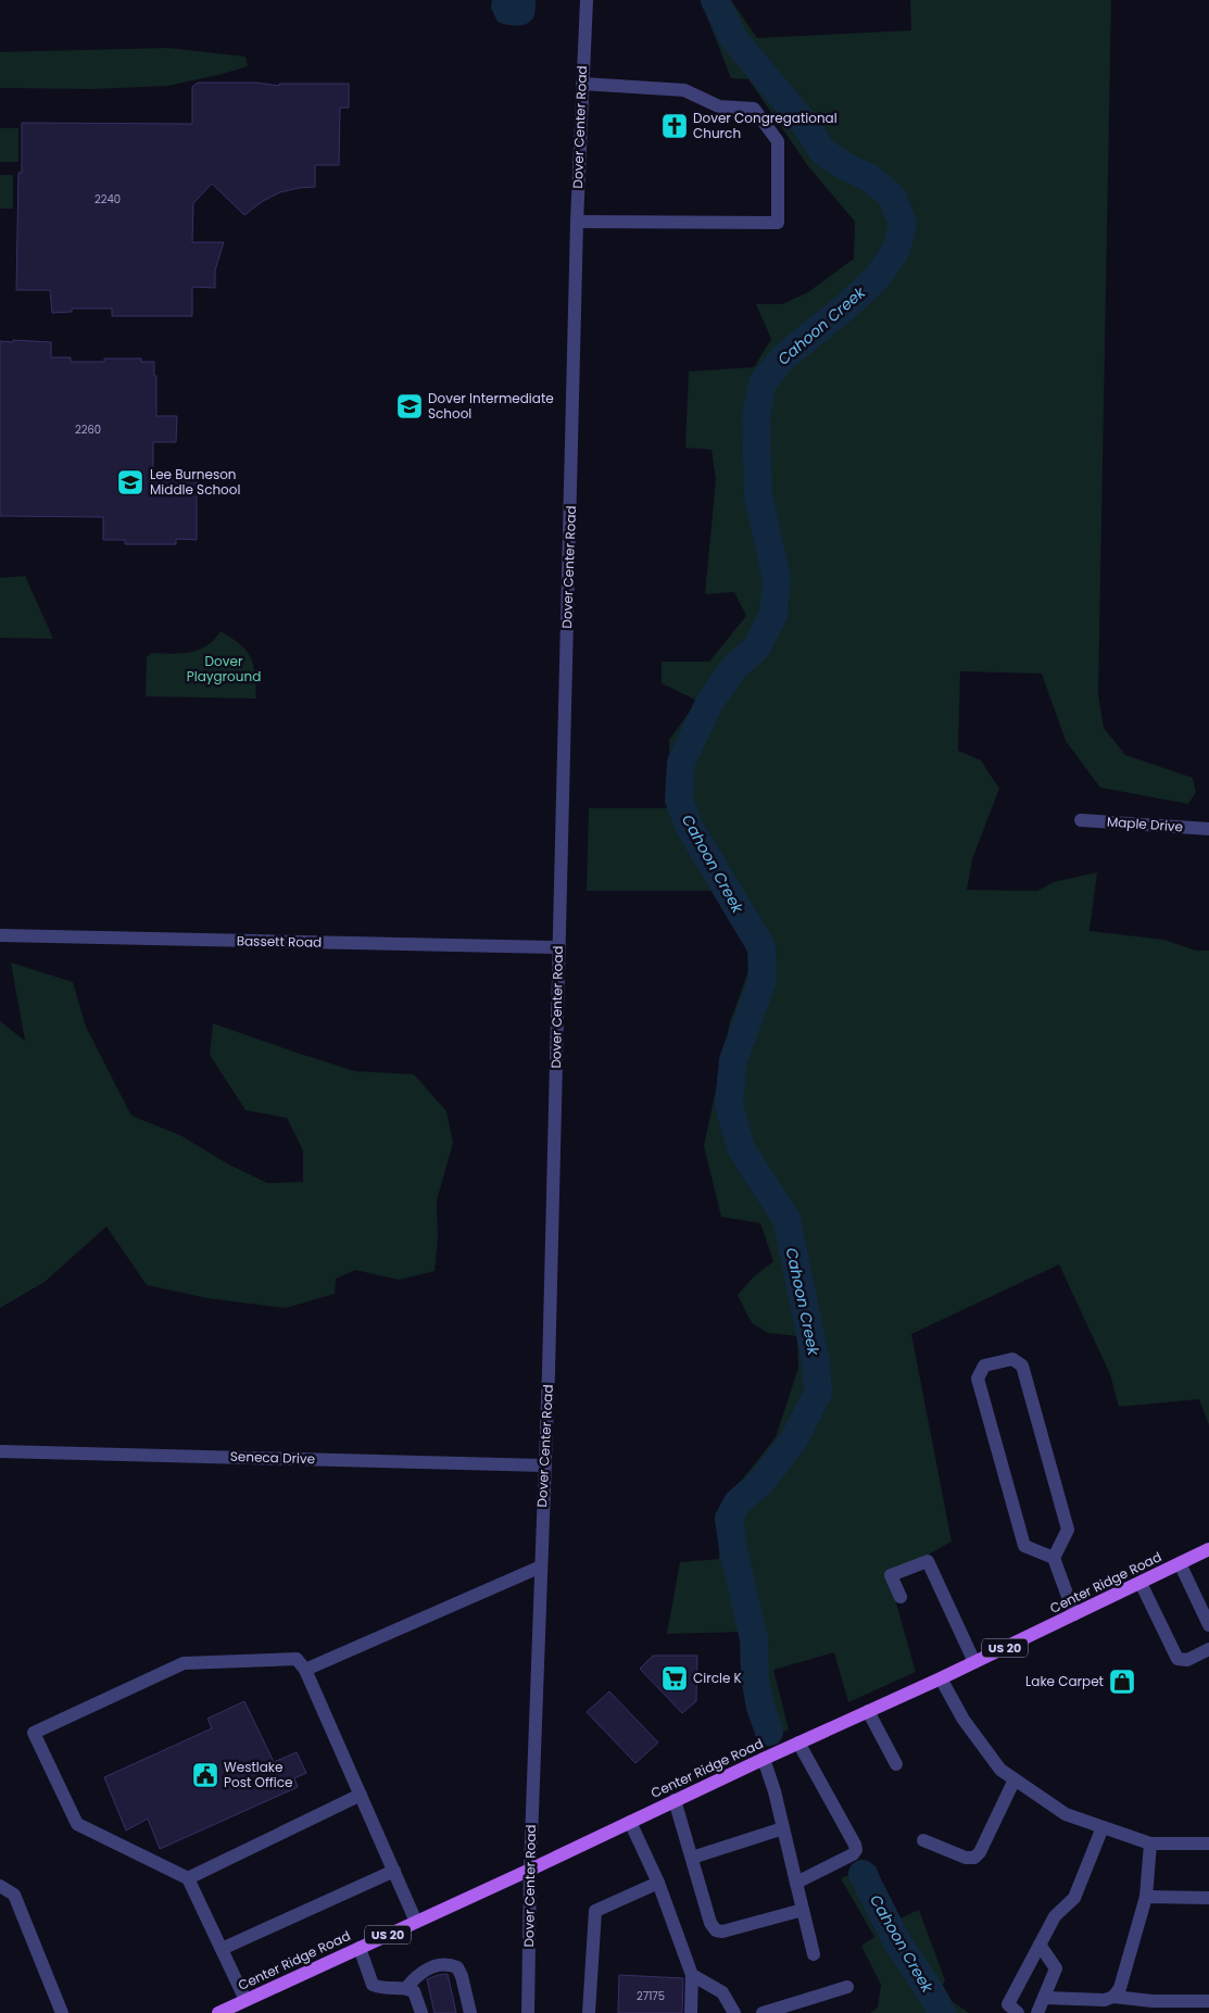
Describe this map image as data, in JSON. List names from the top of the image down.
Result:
{
  "streets": {
    "main road": ["Center Ridge Road", "US 20"],
    "street": [
      "Dover Center Road",
      "Maple Drive",
      "Bassett Road",
      "Seneca Drive"
    ]
  },
  "crossings": [
    ["Dover Center Road", "Bassett Road"],
    ["Dover Center Road", "Seneca Drive"],
    ["Dover Center Road", "Center Ridge Road"]
  ],
  "water": ["Cahoon Creek"],
  "parks": ["Dover Playground"],
  "places": {
    "church": ["Dover Congregational Church"],
    "school or university": ["Dover Intermediate School", "Lee Burneson Middle School"],
    "supermarket": ["Circle K"],
    "shop": ["Lake Carpet"],
    "public building": ["Westlake Post Office"]
  },
  "house_numbers": ["2240", "2260", "27175"]
}
